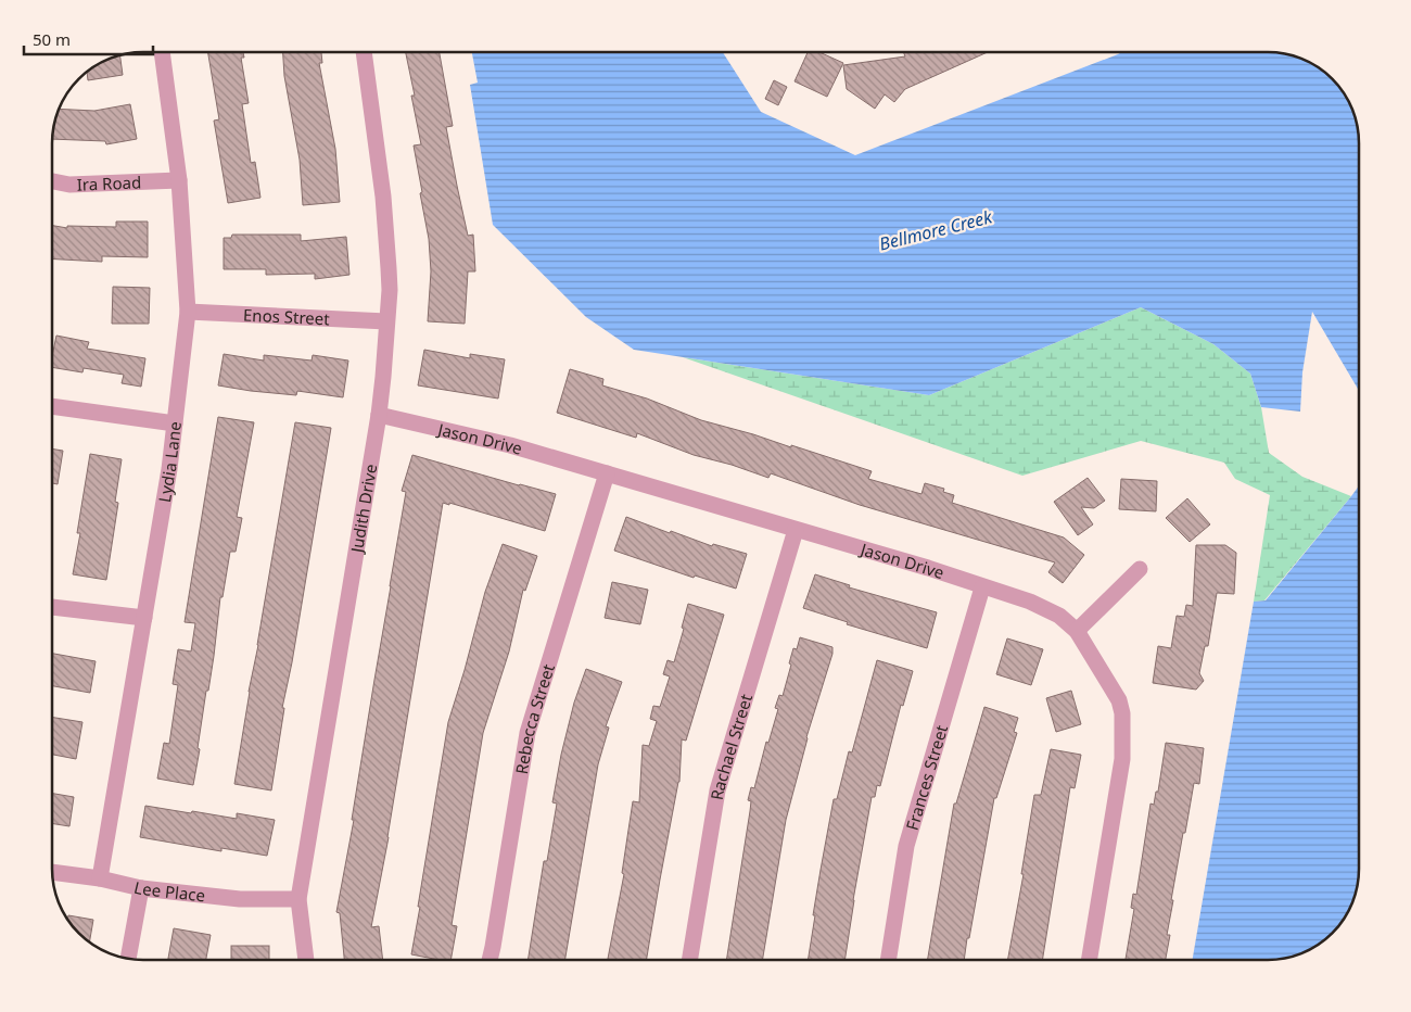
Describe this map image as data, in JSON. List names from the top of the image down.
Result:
{
  "streets": {
    "street": [
      "Ira Road",
      "Enos Street",
      "Jason Drive",
      "Lydia Lane",
      "Judith Drive",
      "Rebecca Street",
      "Rachael Street",
      "Frances Street",
      "Lee Place"
    ]
  },
  "crossings": [
    ["Ira Road", "Lydia Lane"],
    ["Enos Street", "Lydia Lane"],
    ["Enos Street", "Judith Drive"],
    ["Jason Drive", "Judith Drive"],
    ["Jason Drive", "Rebecca Street"],
    ["Jason Drive", "Rachael Street"],
    ["Jason Drive", "Frances Street"],
    ["Lydia Lane", "Lee Place"],
    ["Judith Drive", "Lee Place"]
  ],
  "water": ["Bellmore Creek"],
  "scale_bar": "50 m"
}
